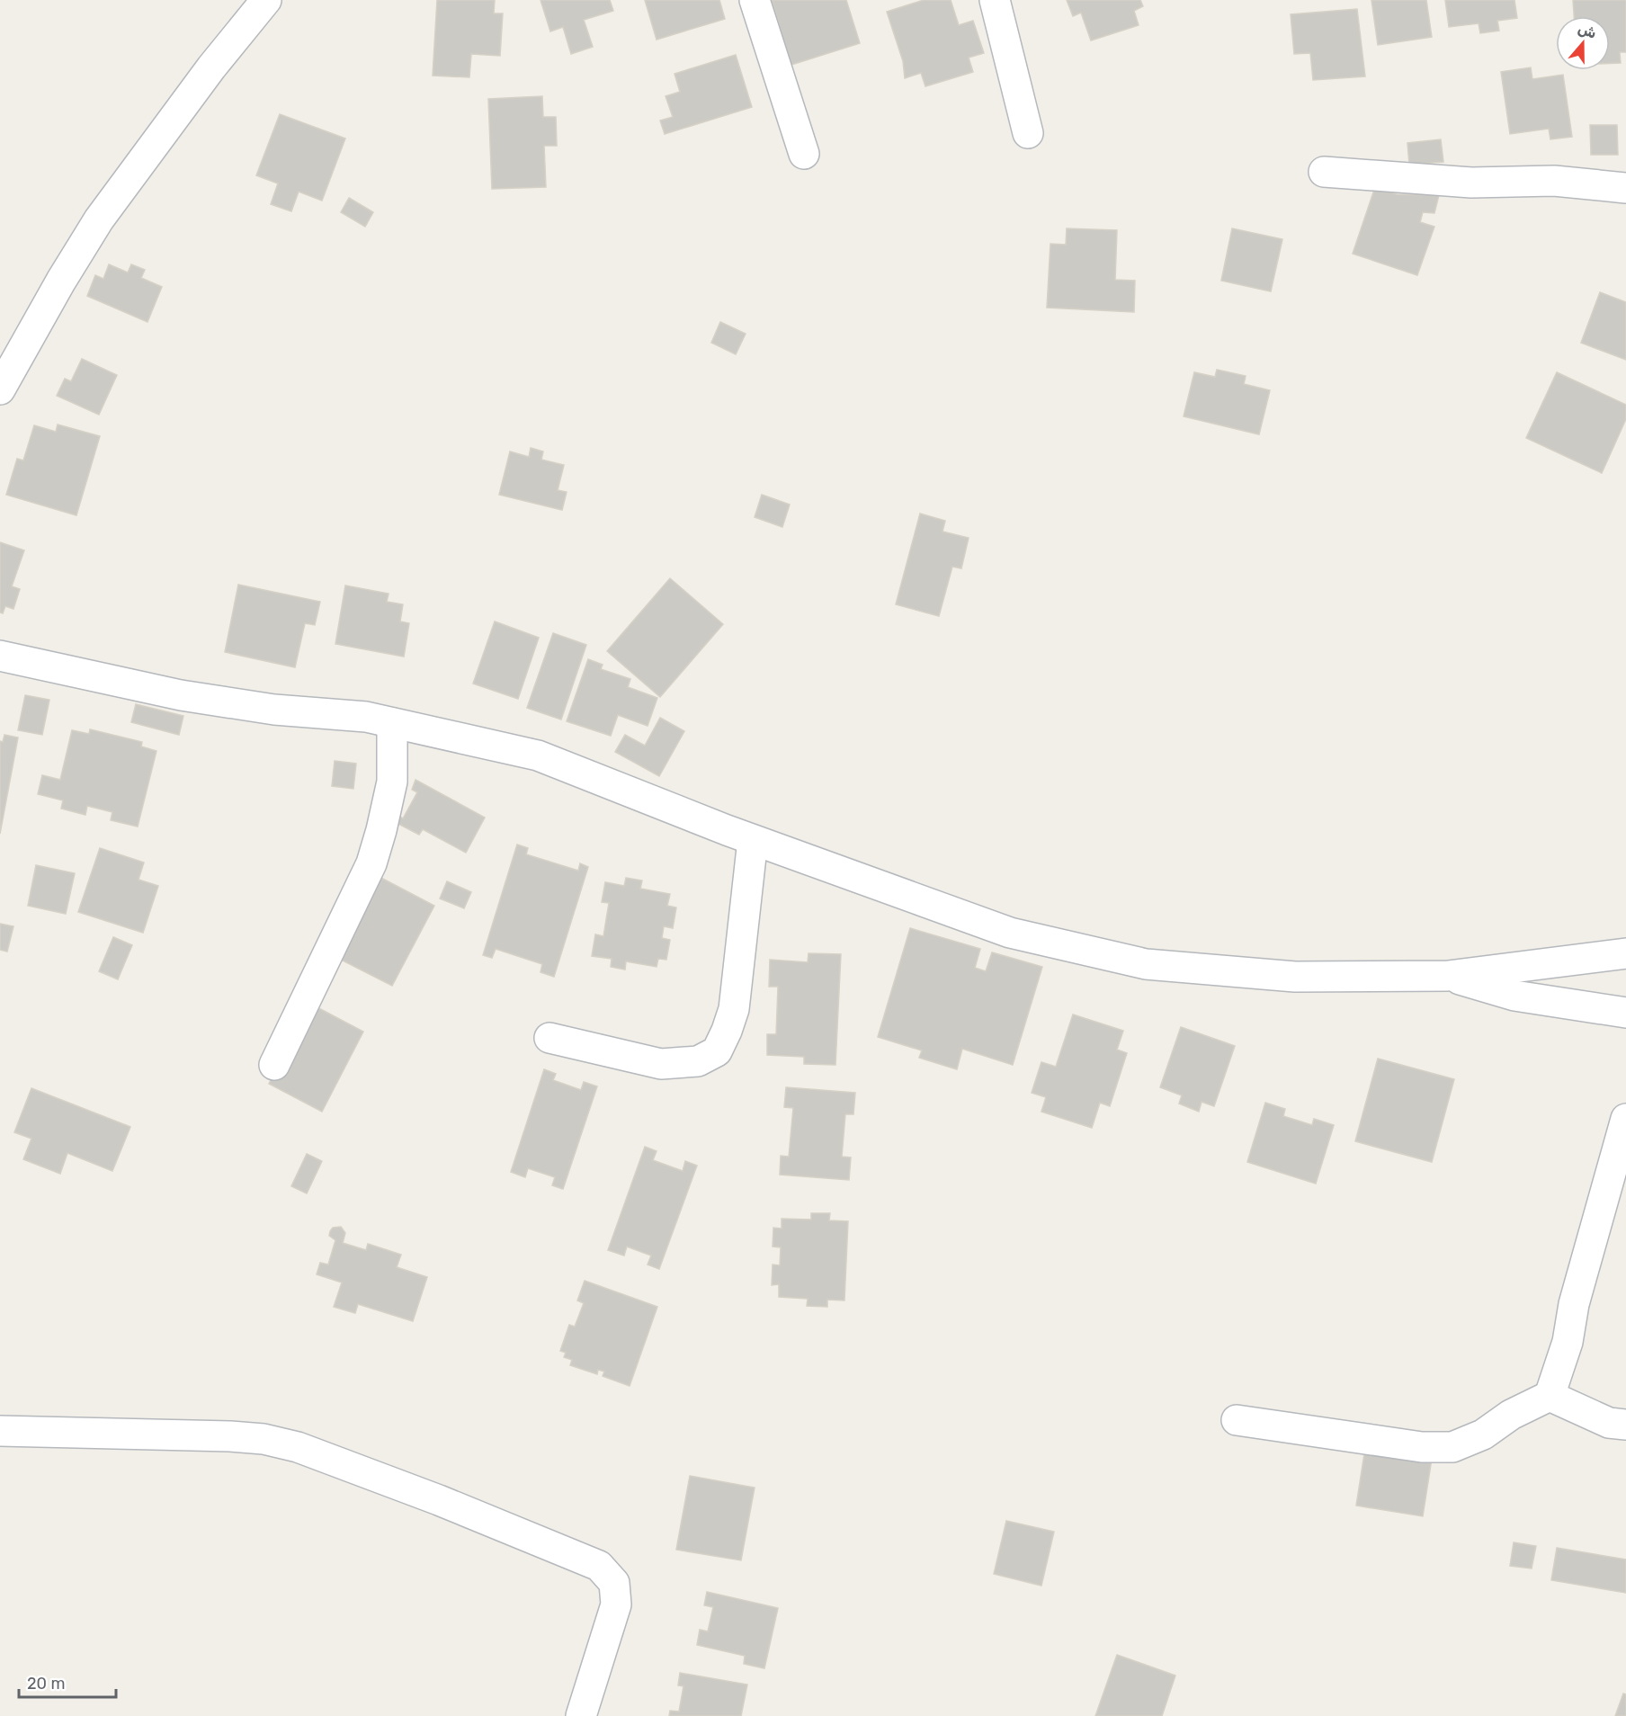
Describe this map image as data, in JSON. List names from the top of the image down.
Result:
{
  "scale_bar": "20 m",
  "north": "top"
}
